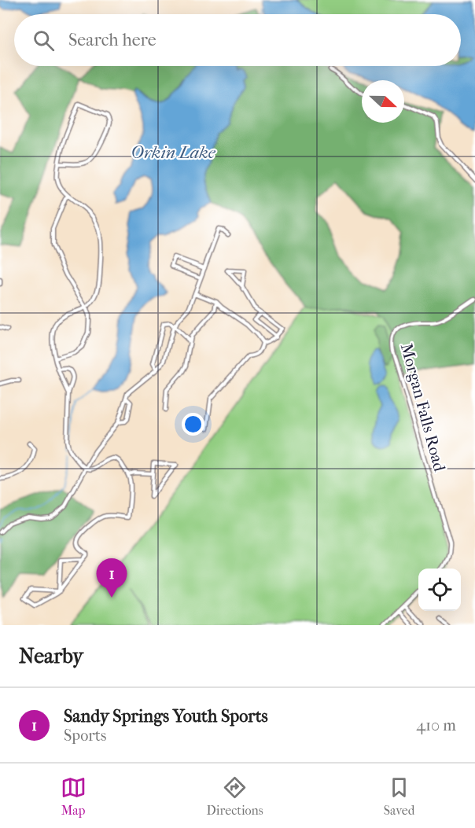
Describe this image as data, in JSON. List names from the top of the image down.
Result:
{
  "streets": {
    "street": ["Morgan Falls Road"]
  },
  "water": ["Orkin Lake"],
  "north": "right",
  "page": {
    "search": "Search here",
    "pins": "1",
    "heading": "Nearby",
    "list": [
      {
        "mark": "1",
        "name": "Sandy Springs Youth Sports",
        "note": "Sports",
        "value": "410 m"
      }
    ],
    "nav": ["Map", "Directions", "Saved"]
  }
}
